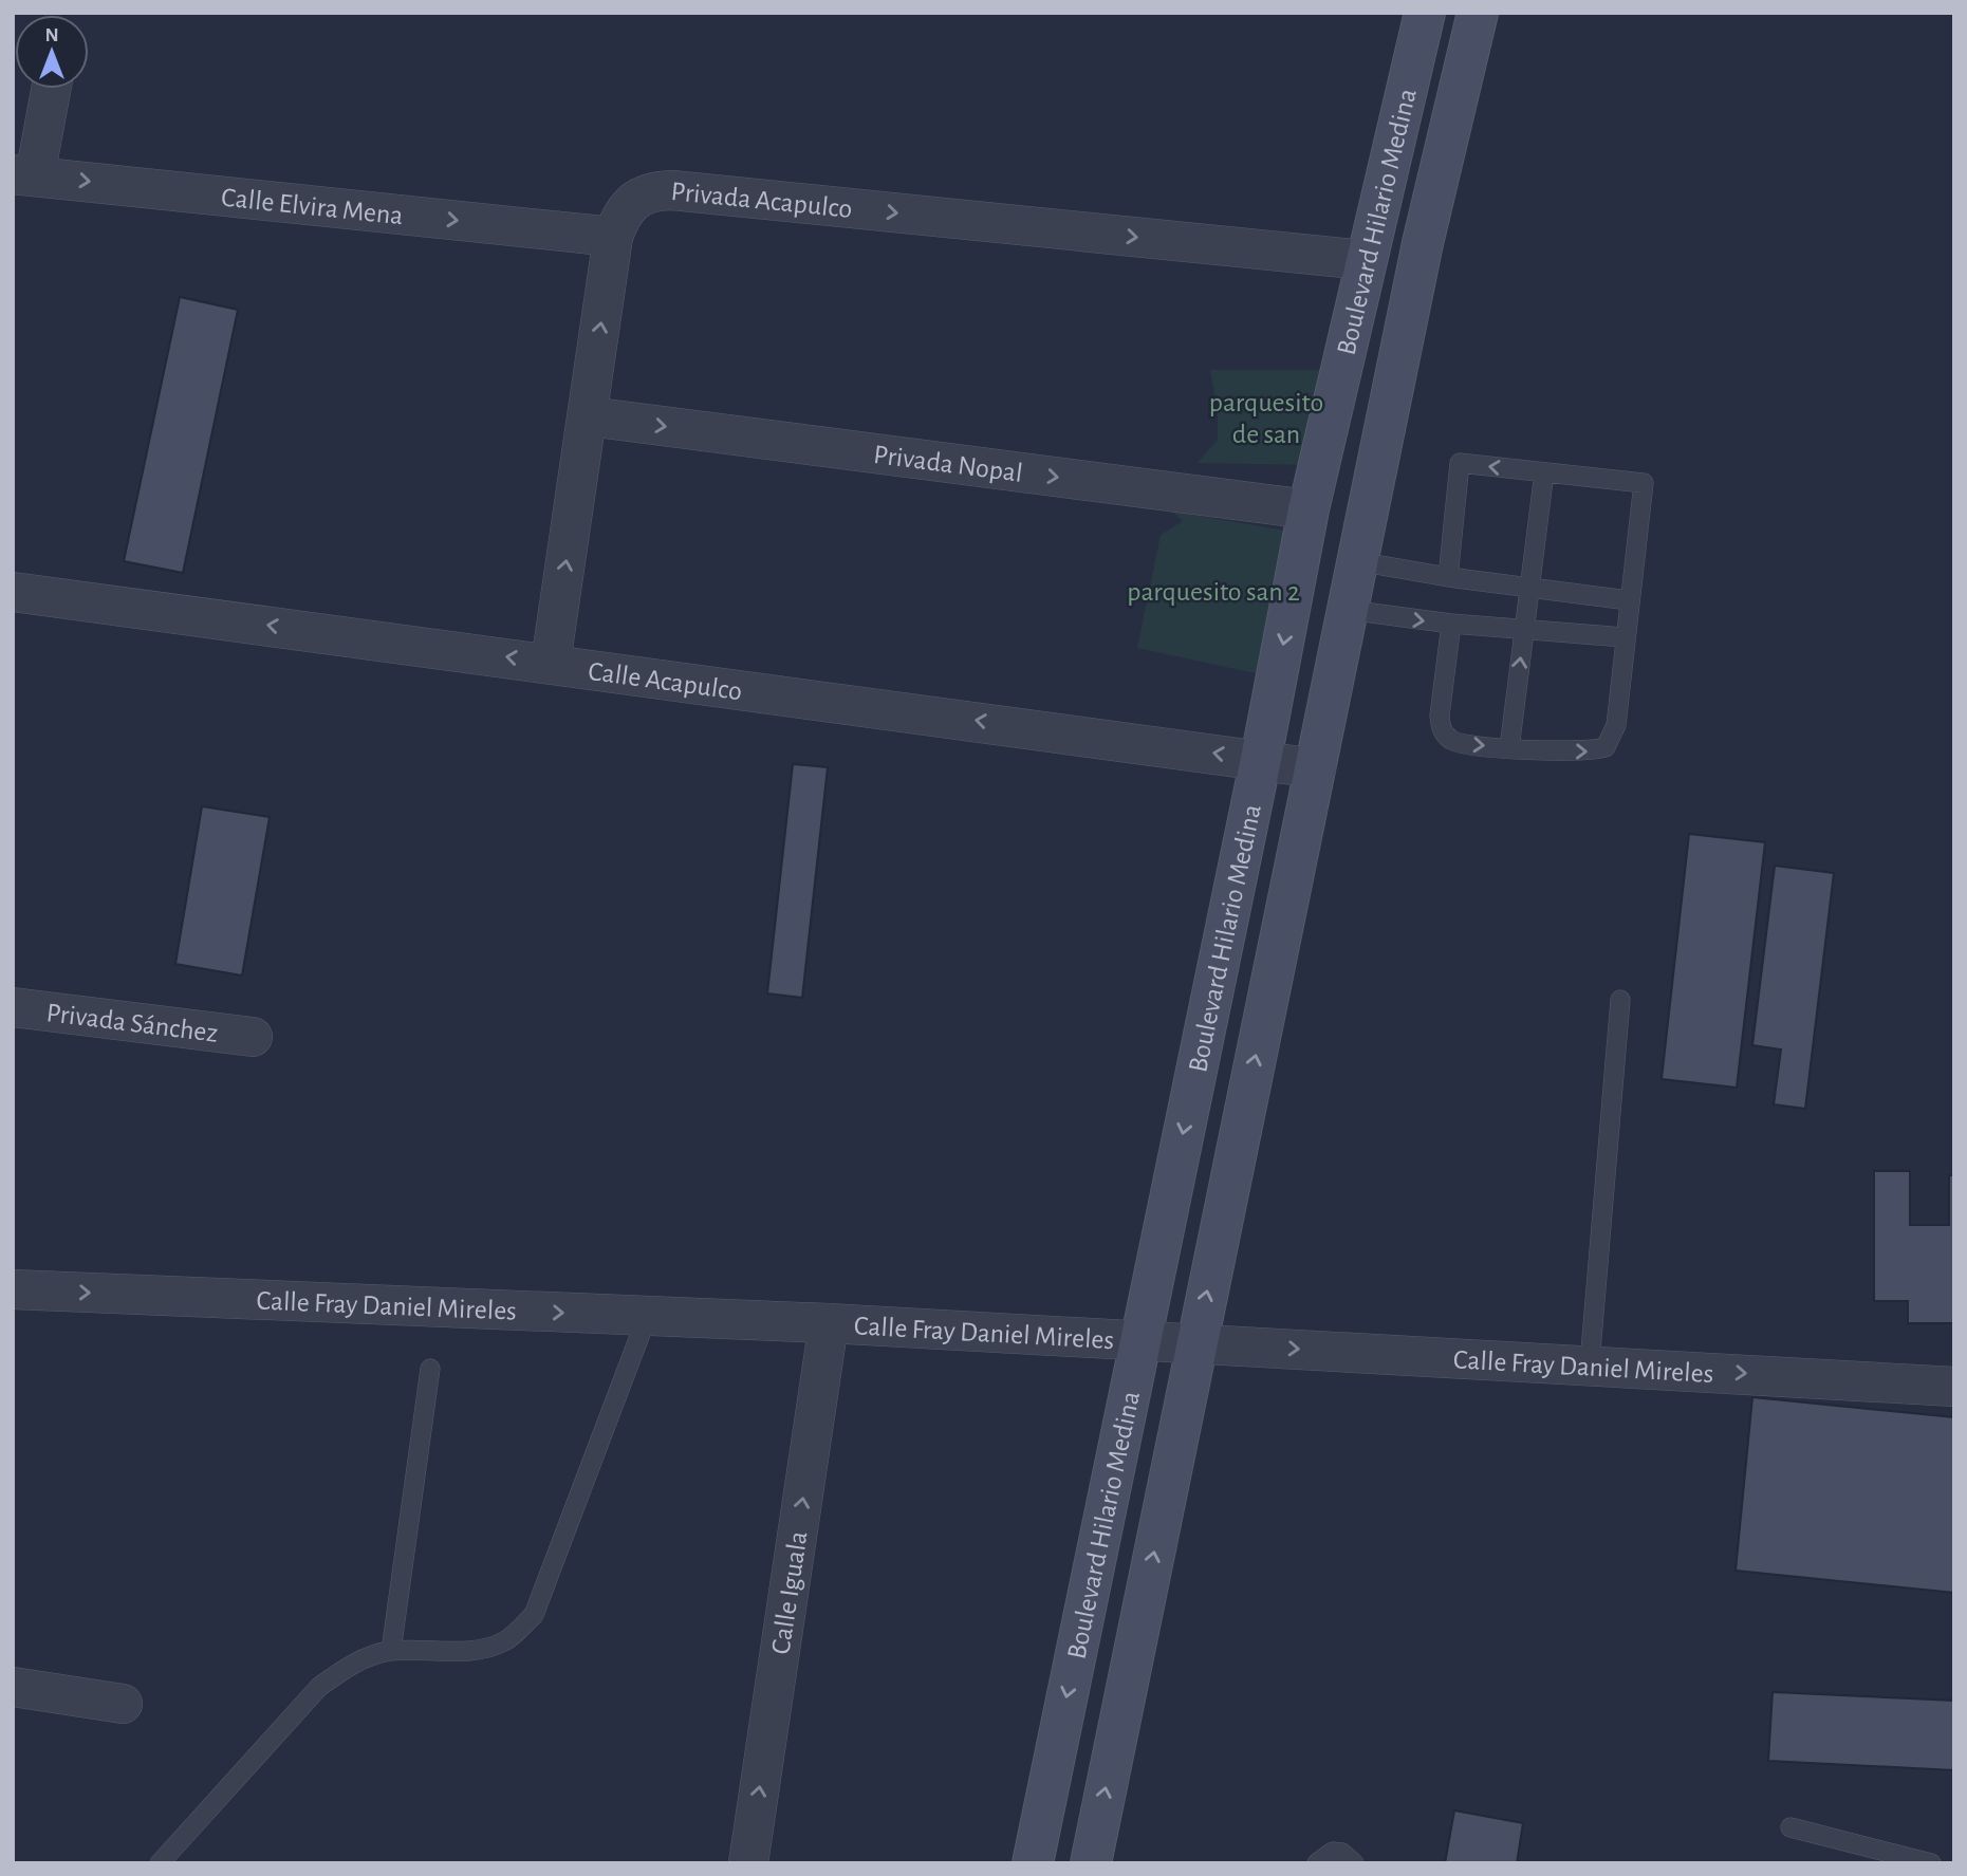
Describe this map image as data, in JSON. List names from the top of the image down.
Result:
{
  "streets": {
    "main road": ["Boulevard Hilario Medina"],
    "street": [
      "Privada Acapulco",
      "Calle Elvira Mena",
      "Privada Nopal",
      "Calle Acapulco",
      "Privada Sánchez",
      "Calle Fray Daniel Mireles",
      "Calle Iguala"
    ]
  },
  "crossings": [
    ["Privada Acapulco", "Calle Elvira Mena"],
    ["Privada Acapulco", "Boulevard Hilario Medina"],
    ["Privada Acapulco", "Privada Nopal"],
    ["Privada Acapulco", "Calle Acapulco"],
    ["Boulevard Hilario Medina", "Privada Nopal"],
    ["Boulevard Hilario Medina", "Calle Acapulco"],
    ["Boulevard Hilario Medina", "Calle Fray Daniel Mireles"],
    ["Calle Fray Daniel Mireles", "Calle Iguala"]
  ],
  "one_way": [
    "Calle Elvira Mena",
    "Privada Nopal",
    "Calle Acapulco",
    "Calle Fray Daniel Mireles",
    "Calle Iguala"
  ],
  "parks": ["parquesito de san", "parquesito san 2"],
  "north": "top"
}
